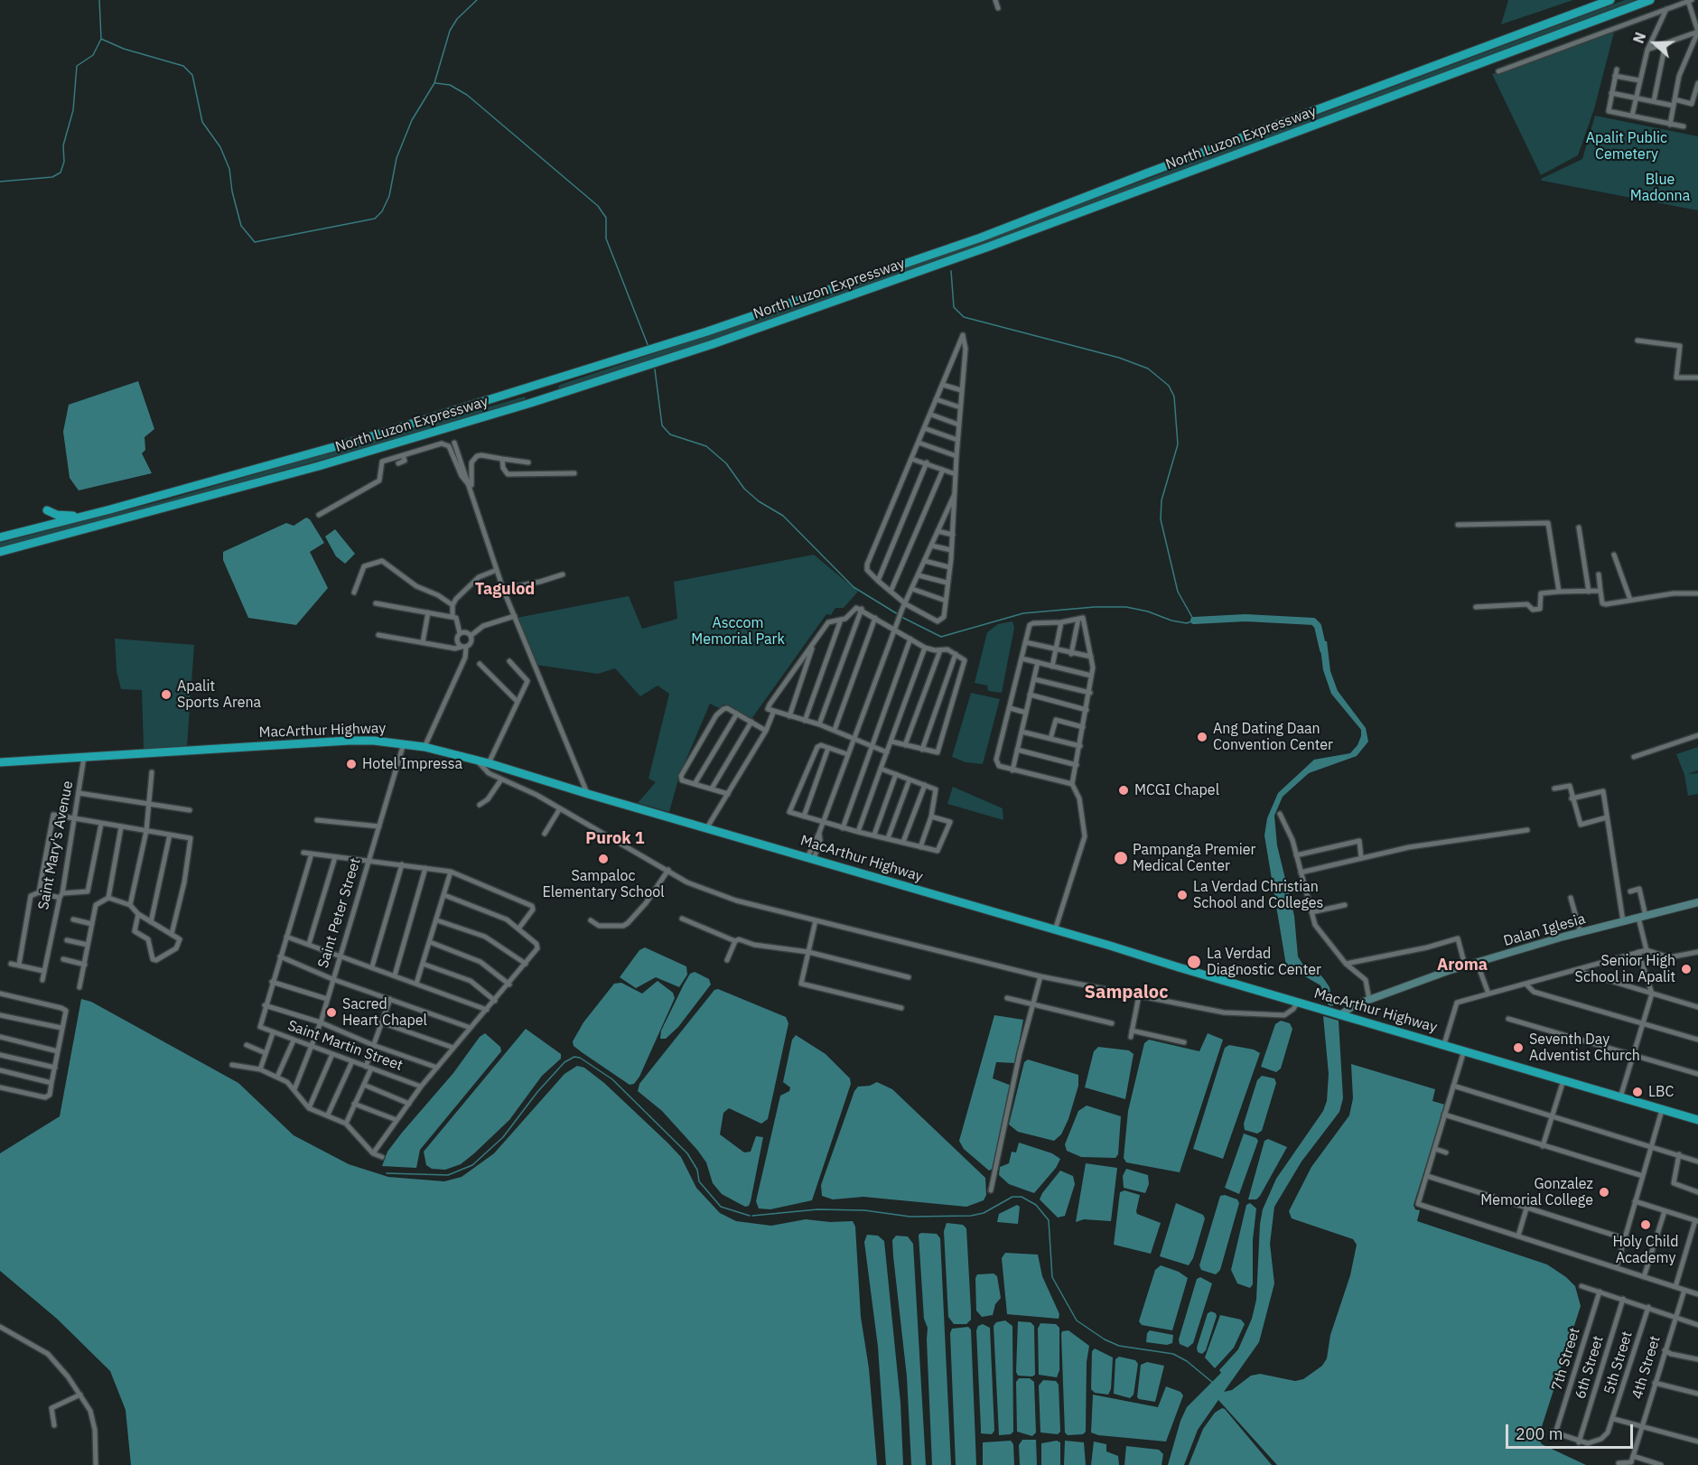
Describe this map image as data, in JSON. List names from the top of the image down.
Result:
{
  "streets": {
    "highway": ["North Luzon Expressway", "MacArthur Highway"],
    "street": [
      "Saint Mary's Avenue",
      "Saint Peter Street",
      "Dalan Iglesia",
      "Saint Martin Street",
      "7th Street",
      "5th Street",
      "6th Street",
      "4th Street"
    ]
  },
  "crossings": [
    ["MacArthur Highway", "Saint Mary's Avenue"],
    ["MacArthur Highway", "Saint Peter Street"],
    ["MacArthur Highway", "Dalan Iglesia"],
    ["Saint Peter Street", "Saint Martin Street"],
    ["7th Street", "5th Street"],
    ["7th Street", "6th Street"],
    ["5th Street", "6th Street"]
  ],
  "districts": [
    "Tagulod",
    "Purok 1",
    "Aroma",
    "Sampaloc"
  ],
  "parks": ["Apalit Public Cemetery", "Blue Madonna", "Asccom Memorial Park"],
  "places": [
    "Apalit Sports Arena",
    "Ang Dating Daan Convention Center",
    "Hotel Impressa",
    "MCGI Chapel",
    "Pampanga Premier Medical Center",
    "Sampaloc Elementary School",
    "La Verdad Christian School and Colleges",
    "La Verdad Diagnostic Center",
    "Senior High School in Apalit",
    "Sacred Heart Chapel",
    "Seventh Day Adventist Church",
    "LBC",
    "Gonzalez Memorial College",
    "Holy Child Academy"
  ],
  "scale_bar": "200 m",
  "north": "left"
}
